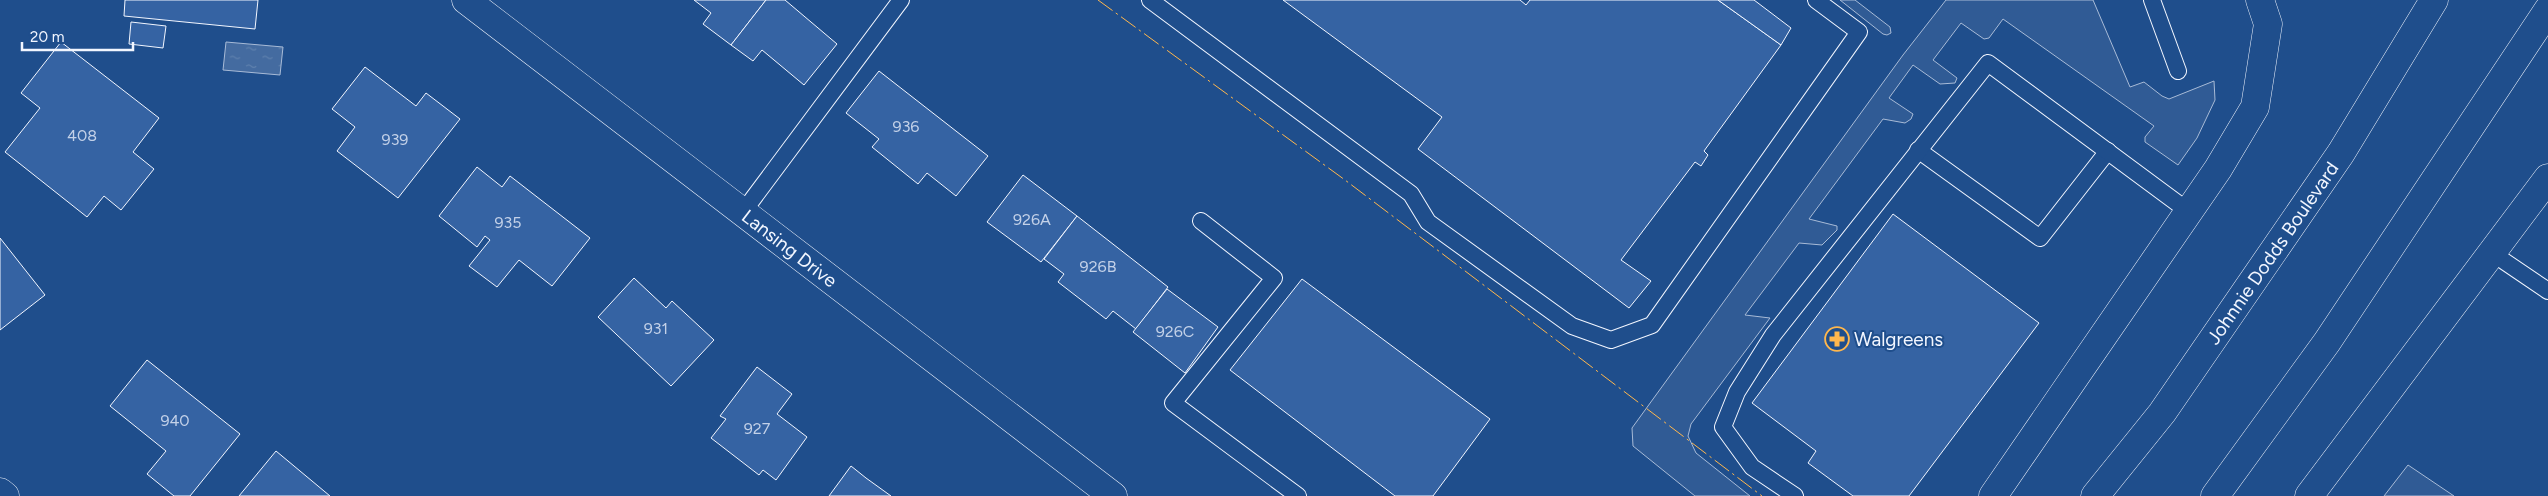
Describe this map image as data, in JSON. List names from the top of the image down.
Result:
{
  "streets": {
    "main road": ["Lansing Drive", "Johnnie Dodds Boulevard"]
  },
  "places": {
    "pharmacy": ["Walgreens"]
  },
  "house_numbers": [
    "936",
    "408",
    "939",
    "926A",
    "935",
    "926B",
    "931",
    "926C",
    "940",
    "927"
  ],
  "scale_bar": "20 m"
}
